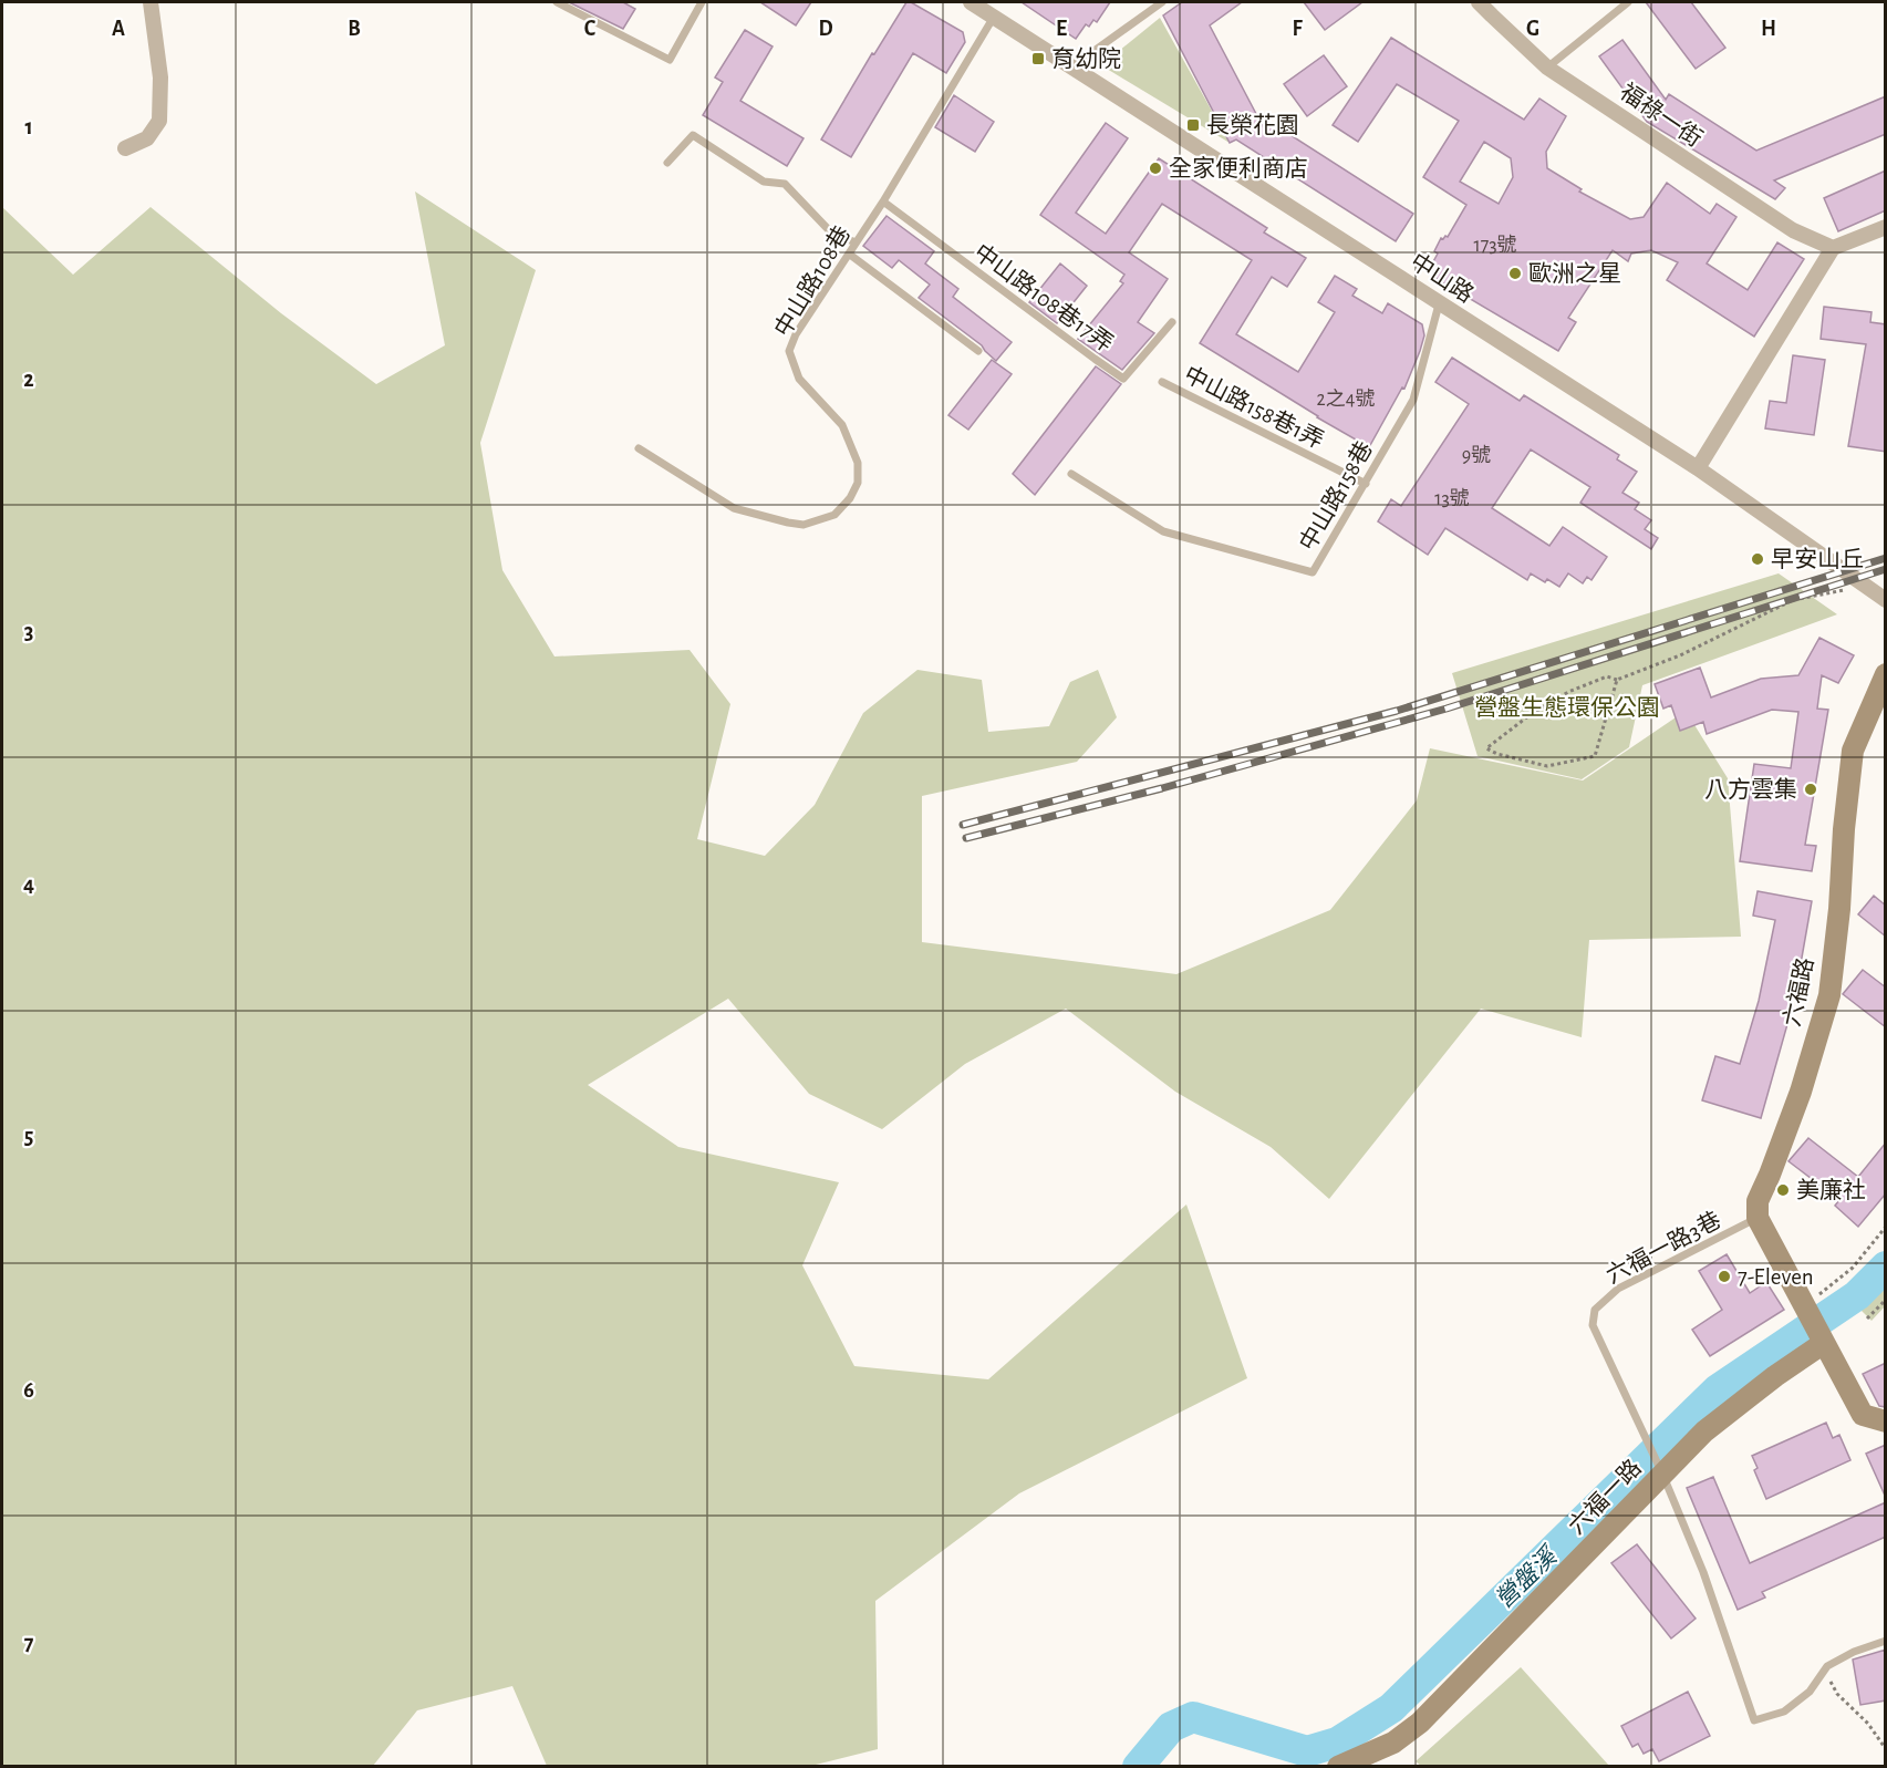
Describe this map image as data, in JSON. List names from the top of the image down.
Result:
{
  "streets": {
    "street": [
      "福祿一街",
      "中山路",
      "六福路",
      "六福一路"
    ],
    "lane": [
      "中山路108巷",
      "中山路108巷17弄",
      "中山路158巷1弄",
      "中山路158巷",
      "六福一路3巷"
    ]
  },
  "crossings": [
    ["中山路", "中山路108巷"],
    ["中山路", "中山路158巷"],
    ["中山路108巷", "中山路108巷17弄"],
    ["中山路158巷1弄", "中山路158巷"],
    ["六福路", "六福一路3巷"],
    ["六福一路3巷", "六福一路"]
  ],
  "water": ["營盤溪"],
  "parks": ["營盤生態環保公園"],
  "places": {
    "transit": ["育幼院", "長榮花園"],
    "other": [
      "全家便利商店",
      "歐洲之星",
      "早安山丘",
      "八方雲集",
      "美廉社",
      "7-Eleven"
    ]
  },
  "house_numbers": [
    "173號",
    "2之4號",
    "9號",
    "13號"
  ],
  "grid": {
    "columns": [
      "A",
      "B",
      "C",
      "D",
      "E",
      "F",
      "G",
      "H"
    ],
    "rows": [
      "1",
      "2",
      "3",
      "4",
      "5",
      "6",
      "7"
    ]
  }
}
